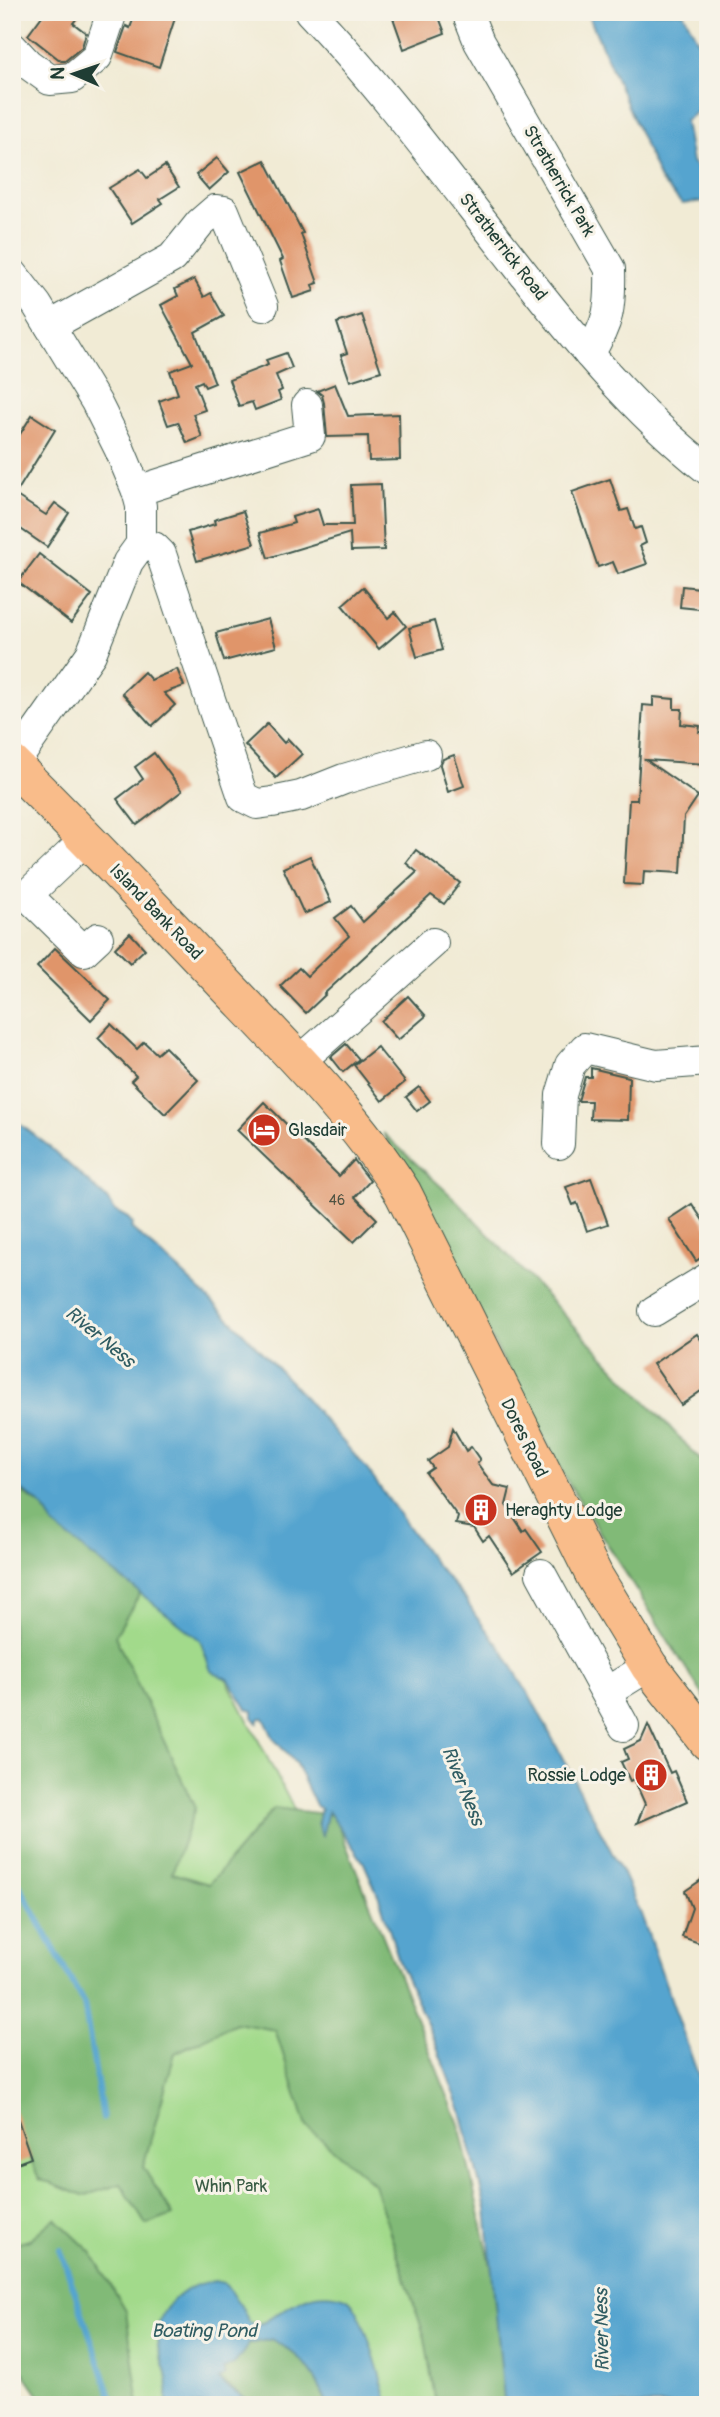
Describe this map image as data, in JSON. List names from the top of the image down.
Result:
{
  "streets": {
    "main road": ["Island Bank Road", "Dores Road"],
    "street": ["Stratherrick Park", "Stratherrick Road"]
  },
  "crossings": [
    ["Stratherrick Park", "Stratherrick Road"],
    ["Island Bank Road", "Dores Road"]
  ],
  "water": ["River Ness", "Boating Pond"],
  "parks": ["Whin Park"],
  "places": {
    "hotel": ["Glasdair"],
    "building": ["Heraghty Lodge", "Rossie Lodge"]
  },
  "house_numbers": ["46"],
  "north": "left"
}
